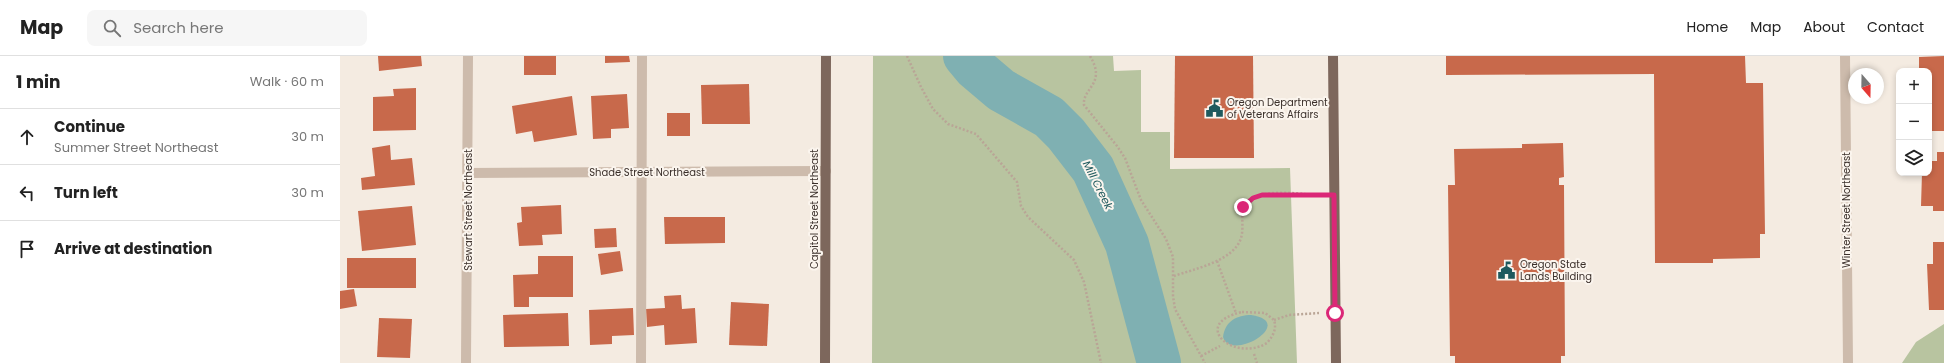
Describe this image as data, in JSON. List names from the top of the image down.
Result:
{
  "streets": {
    "main road": ["Capitol Street Northeast"],
    "street": ["Shade Street Northeast", "Stewart Street Northeast", "Winter Street Northeast"]
  },
  "crossings": [
    ["Shade Street Northeast", "Capitol Street Northeast"],
    ["Shade Street Northeast", "Stewart Street Northeast"]
  ],
  "water": ["Mill Creek"],
  "places": {
    "public building": ["Oregon Department of Veterans Affairs", "Oregon State Lands Building"]
  },
  "north": "bottom",
  "page": {
    "header": "Map",
    "search": "Search here",
    "nav": [
      "Home",
      "Map",
      "About",
      "Contact"
    ],
    "heading": ["1 min", "Walk · 60 m"],
    "map_buttons": ["+", "−"],
    "list": [
      ["Continue", "Summer Street Northeast", "30 m"],
      ["Turn left", "30 m"],
      "Arrive at destination"
    ]
  }
}
